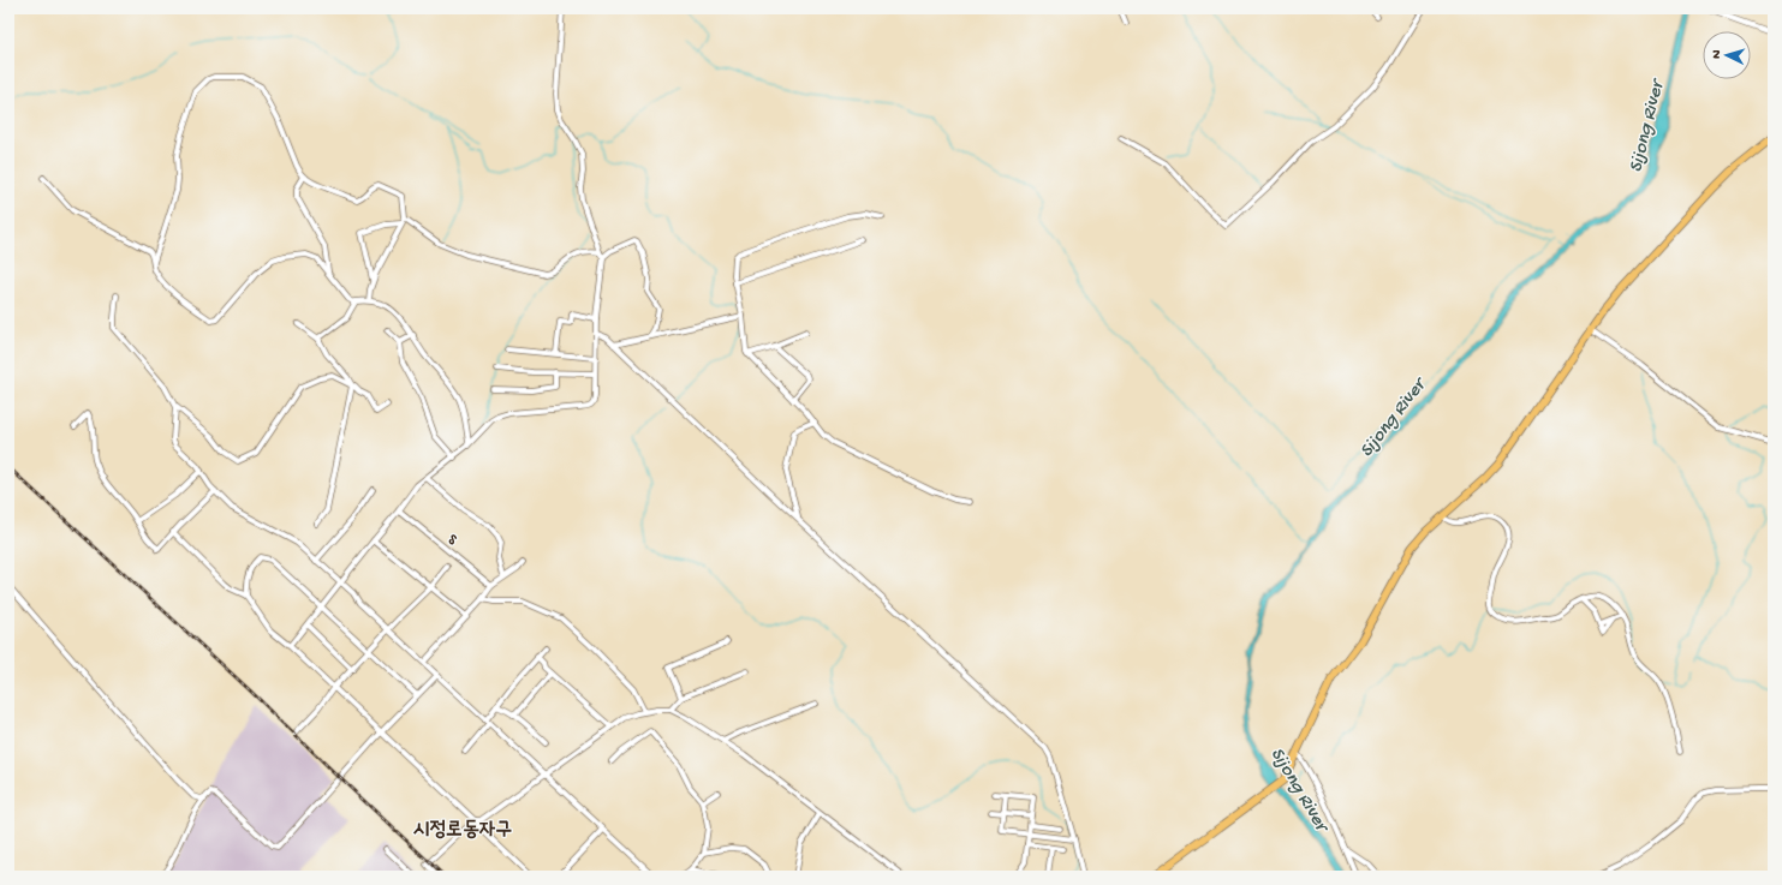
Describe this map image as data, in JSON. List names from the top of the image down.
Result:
{
  "streets": {
    "street": ["s"]
  },
  "districts": ["시정로동자구"],
  "water": ["Sijong River"],
  "north": "left"
}
